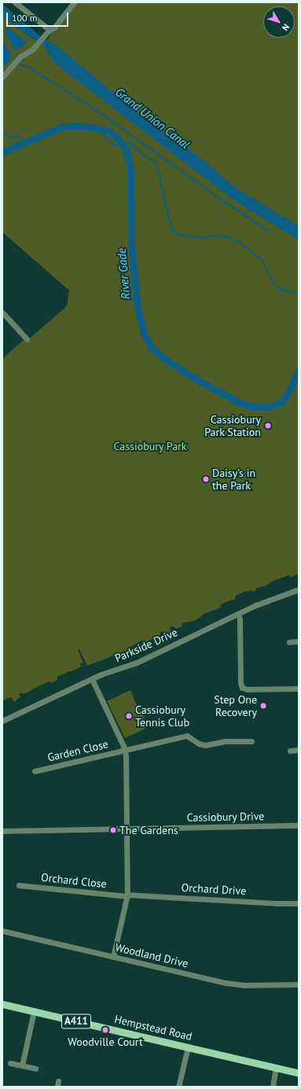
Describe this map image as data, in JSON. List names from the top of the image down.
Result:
{
  "streets": {
    "main road": ["A411", "Hempstead Road"],
    "street": [
      "Parkside Drive",
      "Garden Close",
      "Cassiobury Drive",
      "Orchard Close",
      "Orchard Drive",
      "Woodland Drive"
    ]
  },
  "crossings": [
    ["Orchard Close", "Orchard Drive"]
  ],
  "water": ["Grand Union Canal", "River Gade"],
  "parks": ["Cassiobury Park"],
  "places": [
    "Cassiobury Park Station",
    "Daisy’s in the Park",
    "Step One Recovery",
    "Cassiobury Tennis Club",
    "The Gardens",
    "Woodville Court"
  ],
  "scale_bar": "100 m",
  "north": "bottom right"
}
